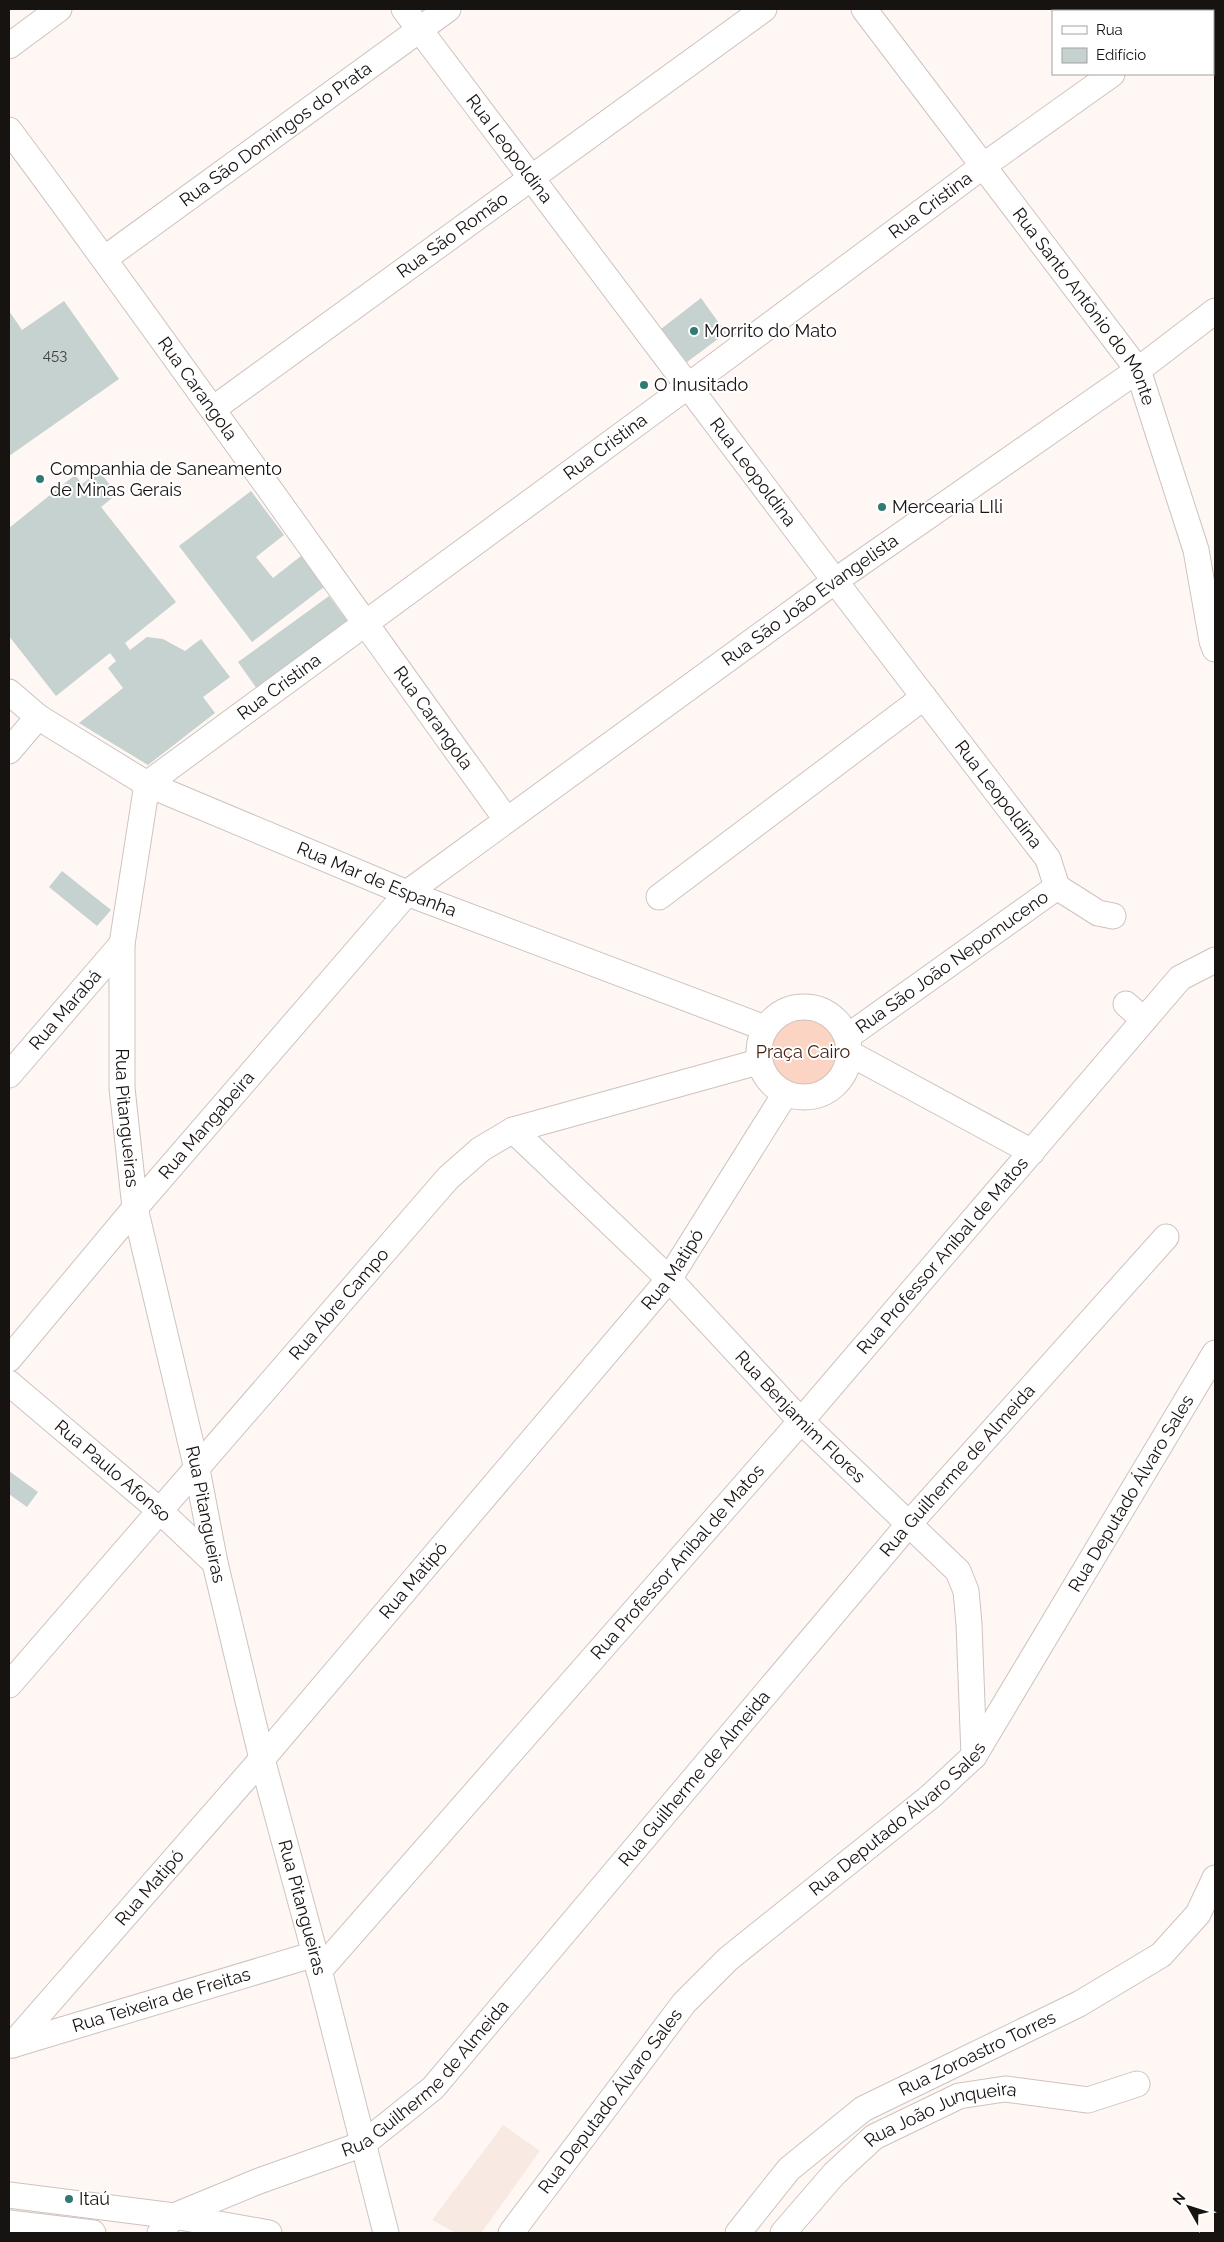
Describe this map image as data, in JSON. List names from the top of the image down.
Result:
{
  "streets": {
    "street": [
      "Rua São Domingos do Prata",
      "Rua Leopoldina",
      "Rua Cristina",
      "Rua São Romão",
      "Rua Santo Antônio do Monte",
      "Rua Carangola",
      "Rua São João Evangelista",
      "Rua Mar de Espanha",
      "Rua São João Nepomuceno",
      "Rua Marabá",
      "Rua Pitangueiras",
      "Rua Mangabeira",
      "Rua Professor Aníbal de Matos",
      "Rua Matipó",
      "Rua Abre Campo",
      "Rua Benjamim Flores",
      "Rua Guilherme de Almeida",
      "Rua Paulo Afonso",
      "Rua Deputado Álvaro Sales",
      "Rua Teixeira de Freitas",
      "Rua Zoroastro Torres",
      "Rua João Junqueira"
    ]
  },
  "crossings": [
    ["Rua São Domingos do Prata", "Rua Leopoldina"],
    ["Rua São Domingos do Prata", "Rua Carangola"],
    ["Rua Leopoldina", "Rua Cristina"],
    ["Rua Leopoldina", "Rua São Romão"],
    ["Rua Leopoldina", "Rua São João Evangelista"],
    ["Rua Leopoldina", "Rua São João Nepomuceno"],
    ["Rua Cristina", "Rua Santo Antônio do Monte"],
    ["Rua Cristina", "Rua Carangola"],
    ["Rua Cristina", "Rua Mar de Espanha"],
    ["Rua Cristina", "Rua Pitangueiras"],
    ["Rua São Romão", "Rua Carangola"],
    ["Rua Santo Antônio do Monte", "Rua São João Evangelista"],
    ["Rua Carangola", "Rua São João Evangelista"],
    ["Rua São João Evangelista", "Rua Mar de Espanha"],
    ["Rua São João Evangelista", "Rua Mangabeira"],
    ["Rua Mar de Espanha", "Rua São João Nepomuceno"],
    ["Rua Mar de Espanha", "Rua Pitangueiras"],
    ["Rua Mar de Espanha", "Rua Mangabeira"],
    ["Rua Mar de Espanha", "Rua Matipó"],
    ["Rua Mar de Espanha", "Rua Abre Campo"],
    ["Rua São João Nepomuceno", "Rua Matipó"],
    ["Rua São João Nepomuceno", "Rua Abre Campo"],
    ["Rua Marabá", "Rua Pitangueiras"],
    ["Rua Pitangueiras", "Rua Mangabeira"],
    ["Rua Pitangueiras", "Rua Professor Aníbal de Matos"],
    ["Rua Pitangueiras", "Rua Matipó"],
    ["Rua Pitangueiras", "Rua Abre Campo"],
    ["Rua Pitangueiras", "Rua Guilherme de Almeida"],
    ["Rua Pitangueiras", "Rua Paulo Afonso"],
    ["Rua Pitangueiras", "Rua Teixeira de Freitas"],
    ["Rua Professor Aníbal de Matos", "Rua Benjamim Flores"],
    ["Rua Professor Aníbal de Matos", "Rua Teixeira de Freitas"],
    ["Rua Matipó", "Rua Abre Campo"],
    ["Rua Matipó", "Rua Benjamim Flores"],
    ["Rua Matipó", "Rua Teixeira de Freitas"],
    ["Rua Abre Campo", "Rua Benjamim Flores"],
    ["Rua Abre Campo", "Rua Paulo Afonso"],
    ["Rua Benjamim Flores", "Rua Guilherme de Almeida"],
    ["Rua Benjamim Flores", "Rua Deputado Álvaro Sales"]
  ],
  "parks": ["Praça Cairo"],
  "places": [
    "Morrito do Mato",
    "O Inusitado",
    "Companhia de Saneamento de Minas Gerais",
    "Mercearia LIli",
    "Itaú"
  ],
  "house_numbers": ["453"],
  "legend": ["Rua", "Edifício"],
  "north": "top left"
}
